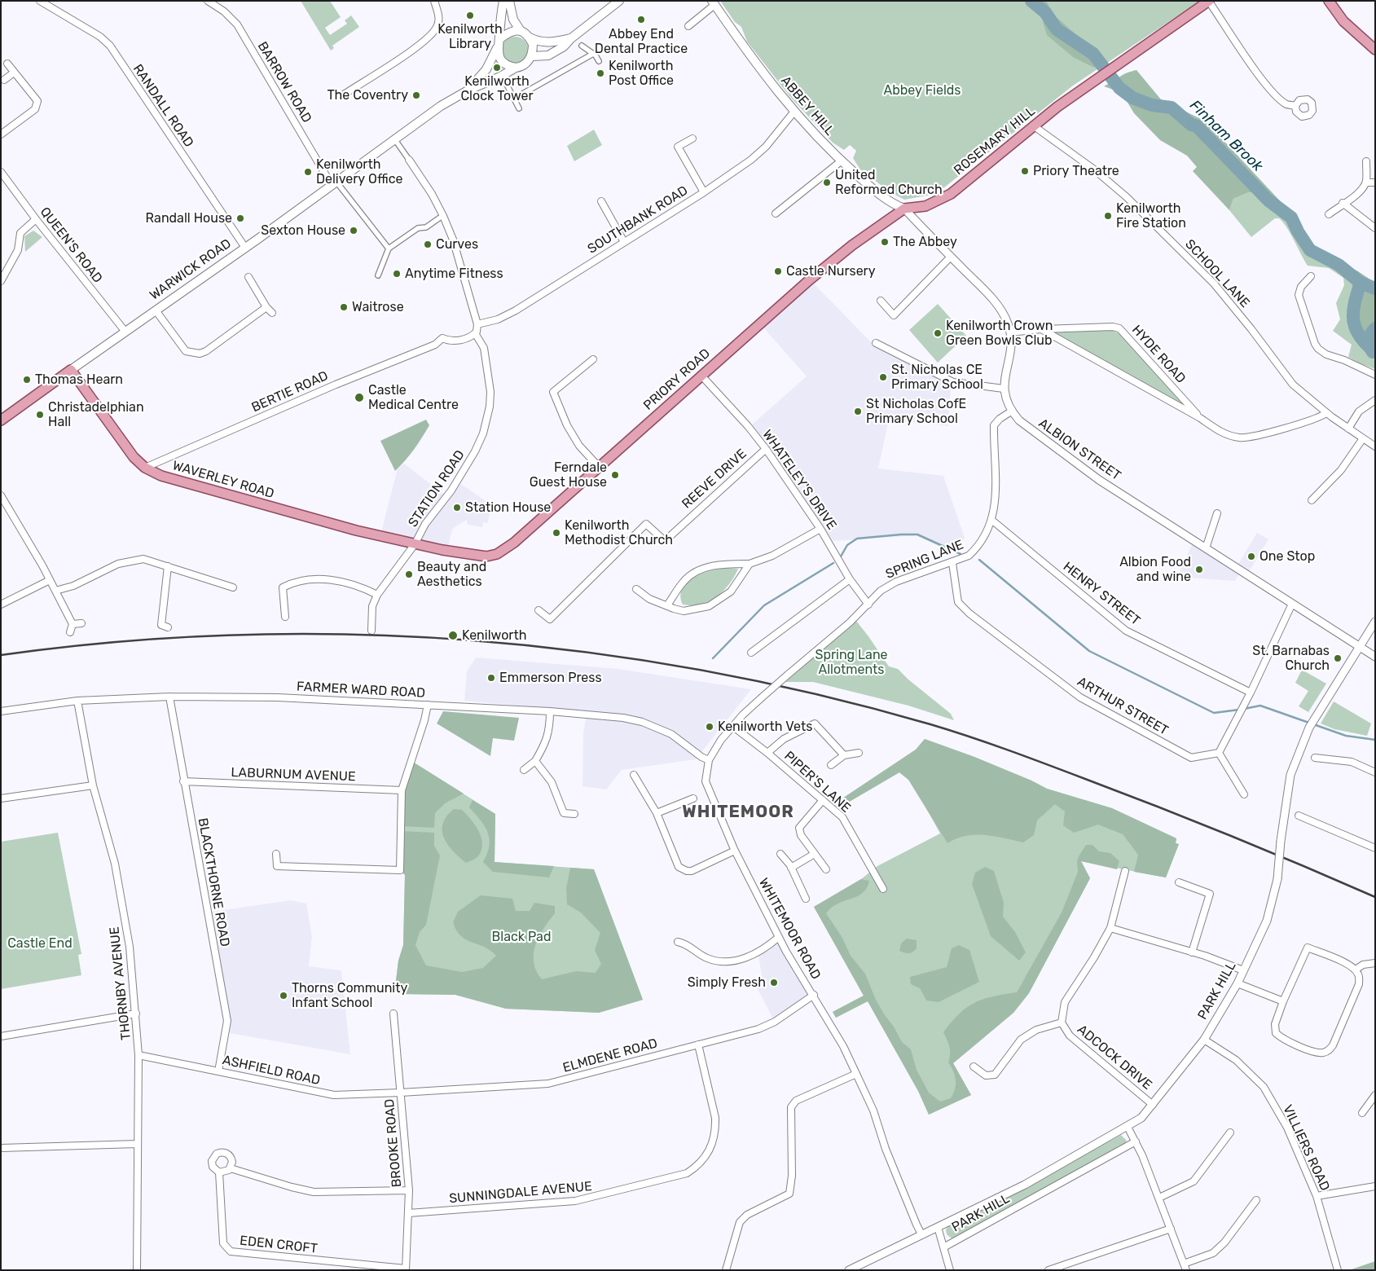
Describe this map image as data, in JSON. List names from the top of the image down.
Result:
{
  "streets": {
    "main road": [
      "ABBEY HILL",
      "ROSEMARY HILL",
      "WARWICK ROAD",
      "PRIORY ROAD",
      "WAVERLEY ROAD"
    ],
    "street": [
      "BARROW ROAD",
      "RANDALL ROAD",
      "SOUTHBANK ROAD",
      "QUEEN'S ROAD",
      "SCHOOL LANE",
      "HYDE ROAD",
      "BERTIE ROAD",
      "ALBION STREET",
      "REEVE DRIVE",
      "WHATELEY'S DRIVE",
      "STATION ROAD",
      "SPRING LANE",
      "HENRY STREET",
      "FARMER WARD ROAD",
      "ARTHUR STREET",
      "LABURNUM AVENUE",
      "PIPER'S LANE",
      "BLACKTHORNE ROAD",
      "WHITEMOOR ROAD",
      "THORNBY AVENUE",
      "PARK HILL",
      "ELMDENE ROAD",
      "ADCOCK DRIVE",
      "ASHFIELD ROAD",
      "BROOKE ROAD",
      "VILLIERS ROAD",
      "SUNNINGDALE AVENUE",
      "EDEN CROFT"
    ]
  },
  "crossings": [
    ["BARROW ROAD", "WARWICK ROAD"],
    ["RANDALL ROAD", "WARWICK ROAD"],
    ["ABBEY HILL", "ROSEMARY HILL"],
    ["ABBEY HILL", "SOUTHBANK ROAD"],
    ["ABBEY HILL", "PRIORY ROAD"],
    ["ROSEMARY HILL", "SCHOOL LANE"],
    ["ROSEMARY HILL", "PRIORY ROAD"],
    ["QUEEN'S ROAD", "WARWICK ROAD"],
    ["WARWICK ROAD", "WAVERLEY ROAD"],
    ["SCHOOL LANE", "HYDE ROAD"],
    ["HYDE ROAD", "ALBION STREET"],
    ["PRIORY ROAD", "WAVERLEY ROAD"],
    ["PRIORY ROAD", "WHATELEY'S DRIVE"],
    ["BERTIE ROAD", "WAVERLEY ROAD"],
    ["BERTIE ROAD", "STATION ROAD"],
    ["ALBION STREET", "SPRING LANE"],
    ["ALBION STREET", "PARK HILL"],
    ["REEVE DRIVE", "WHATELEY'S DRIVE"],
    ["WAVERLEY ROAD", "STATION ROAD"],
    ["WHATELEY'S DRIVE", "SPRING LANE"],
    ["SPRING LANE", "HENRY STREET"],
    ["SPRING LANE", "ARTHUR STREET"],
    ["SPRING LANE", "WHITEMOOR ROAD"],
    ["FARMER WARD ROAD", "BLACKTHORNE ROAD"],
    ["FARMER WARD ROAD", "WHITEMOOR ROAD"],
    ["FARMER WARD ROAD", "THORNBY AVENUE"],
    ["LABURNUM AVENUE", "BLACKTHORNE ROAD"],
    ["PIPER'S LANE", "WHITEMOOR ROAD"],
    ["BLACKTHORNE ROAD", "ASHFIELD ROAD"],
    ["WHITEMOOR ROAD", "PARK HILL"],
    ["WHITEMOOR ROAD", "ELMDENE ROAD"],
    ["THORNBY AVENUE", "ASHFIELD ROAD"],
    ["PARK HILL", "ADCOCK DRIVE"],
    ["PARK HILL", "VILLIERS ROAD"],
    ["ELMDENE ROAD", "ASHFIELD ROAD"],
    ["ELMDENE ROAD", "BROOKE ROAD"],
    ["ELMDENE ROAD", "SUNNINGDALE AVENUE"],
    ["ASHFIELD ROAD", "BROOKE ROAD"],
    ["BROOKE ROAD", "SUNNINGDALE AVENUE"],
    ["BROOKE ROAD", "EDEN CROFT"]
  ],
  "districts": ["WHITEMOOR"],
  "water": ["Finham Brook"],
  "parks": [
    "Abbey Fields",
    "Spring Lane Allotments",
    "Black Pad",
    "Castle End"
  ],
  "places": [
    "Kenilworth Library",
    "Abbey End Dental Practice",
    "Kenilworth Clock Tower",
    "Kenilworth Post Office",
    "The Coventry",
    "Priory Theatre",
    "Kenilworth Delivery Office",
    "United Reformed Church",
    "Kenilworth Fire Station",
    "Randall House",
    "Sexton House",
    "The Abbey",
    "Curves",
    "Castle Nursery",
    "Anytime Fitness",
    "Waitrose",
    "Kenilworth Crown Green Bowls Club",
    "St. Nicholas CE Primary School",
    "Thomas Hearn",
    "Castle Medical Centre",
    "St Nicholas CofE Primary School",
    "Christadelphian Hall",
    "Ferndale Guest House",
    "Station House",
    "Kenilworth Methodist Church",
    "One Stop",
    "Albion Food and wine",
    "Beauty and Aesthetics",
    "Kenilworth",
    "St. Barnabas Church",
    "Emmerson Press",
    "Kenilworth Vets",
    "Simply Fresh",
    "Thorns Community Infant School"
  ]
}
